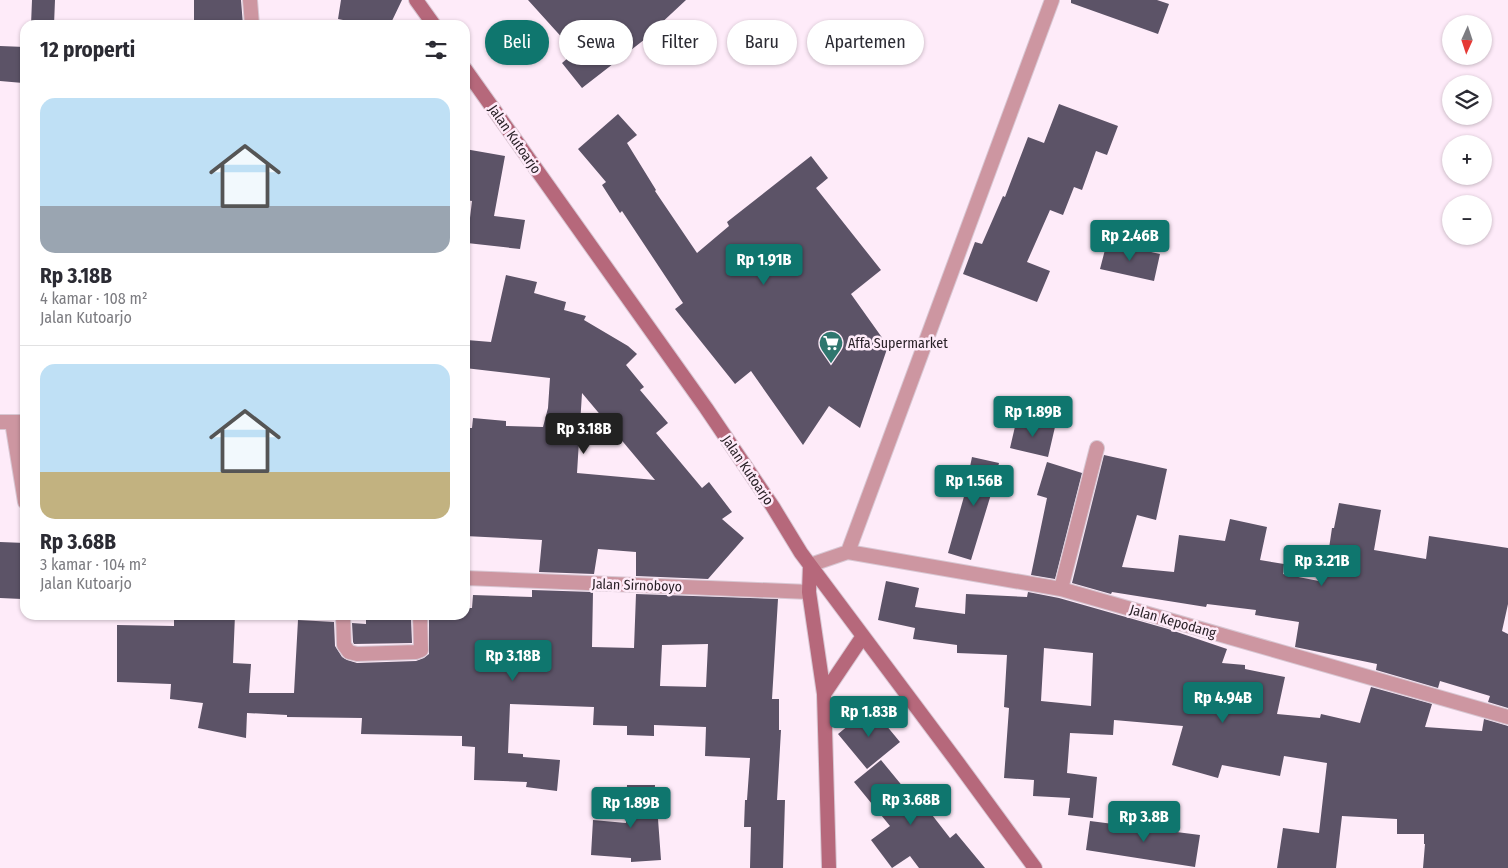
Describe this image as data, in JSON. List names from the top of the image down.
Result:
{
  "streets": {
    "main road": ["Jalan Kutoarjo"],
    "street": ["Jalan Sirnoboyo", "Jalan Kepodang"]
  },
  "crossings": [
    ["Jalan Kutoarjo", "Jalan Kepodang"]
  ],
  "places": {
    "supermarket": ["Affa Supermarket"]
  },
  "north": "bottom",
  "page": {
    "map_buttons": ["+", "−"],
    "chip": [
      "Beli",
      "Sewa",
      "Filter",
      "Baru",
      "Apartemen"
    ],
    "heading": "12 properti",
    "list": [
      {
        "name": "Rp 3.18B",
        "note": "4 kamar · 108 m² · Jalan Kutoarjo"
      },
      {
        "name": "Rp 3.68B",
        "note": "3 kamar · 104 m² · Jalan Kutoarjo"
      }
    ],
    "price": [
      "Rp 2.46B",
      "Rp 1.91B",
      "Rp 1.89B",
      "Rp 3.18B",
      "Rp 1.56B",
      "Rp 3.21B",
      "Rp 3.18B",
      "Rp 4.94B",
      "Rp 1.83B",
      "Rp 3.68B",
      "Rp 1.89B",
      "Rp 3.8B"
    ]
  }
}
